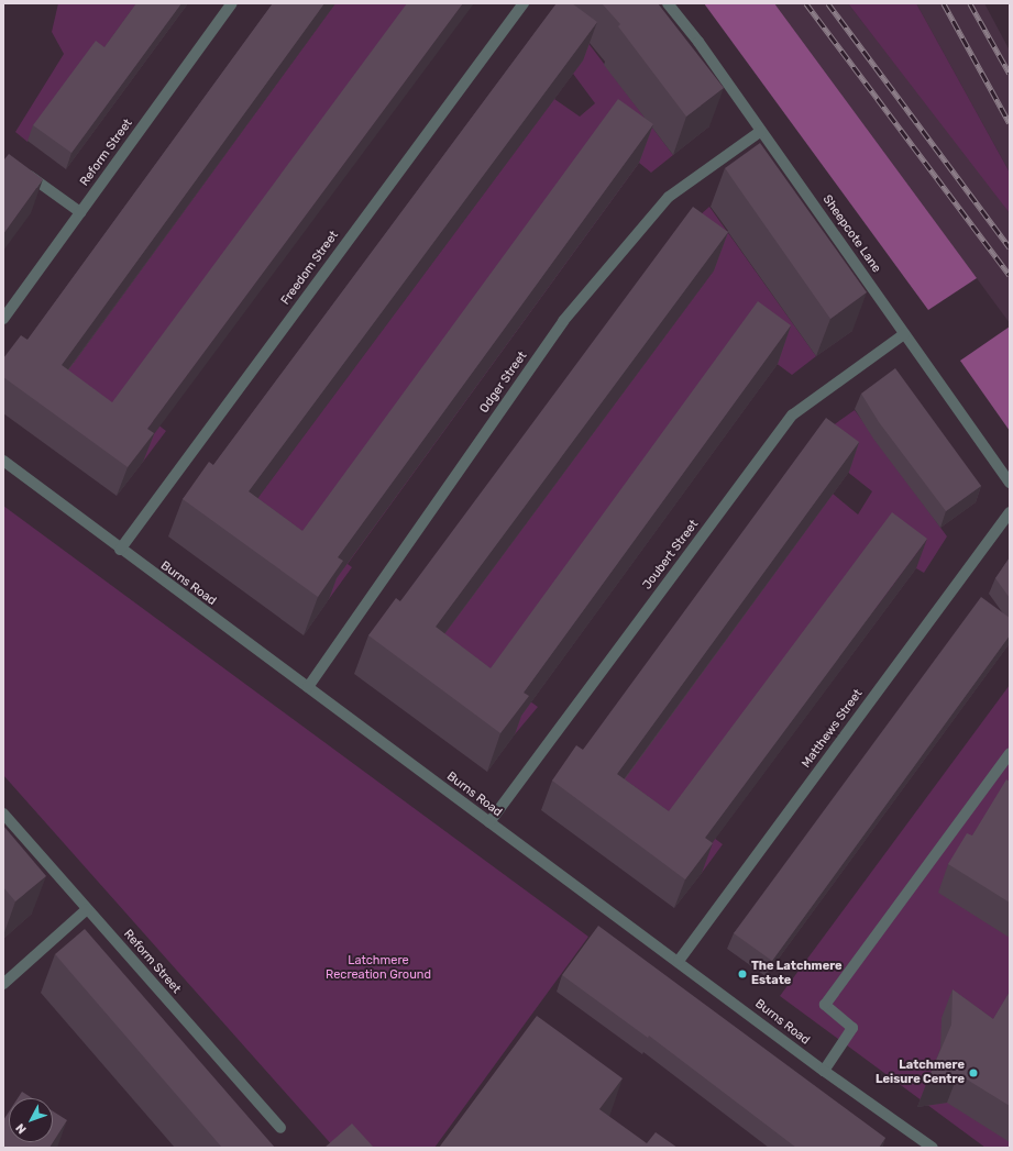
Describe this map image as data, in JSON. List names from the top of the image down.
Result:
{
  "streets": {
    "street": [
      "Reform Street",
      "Sheepcote Lane",
      "Freedom Street",
      "Odger Street",
      "Joubert Street",
      "Burns Road",
      "Matthews Street"
    ]
  },
  "crossings": [
    ["Sheepcote Lane", "Odger Street"],
    ["Sheepcote Lane", "Joubert Street"],
    ["Freedom Street", "Burns Road"],
    ["Odger Street", "Burns Road"],
    ["Joubert Street", "Burns Road"],
    ["Burns Road", "Matthews Street"]
  ],
  "parks": ["Latchmere Recreation Ground"],
  "places": ["The Latchmere Estate", "Latchmere Leisure Centre"],
  "north": "bottom left"
}
